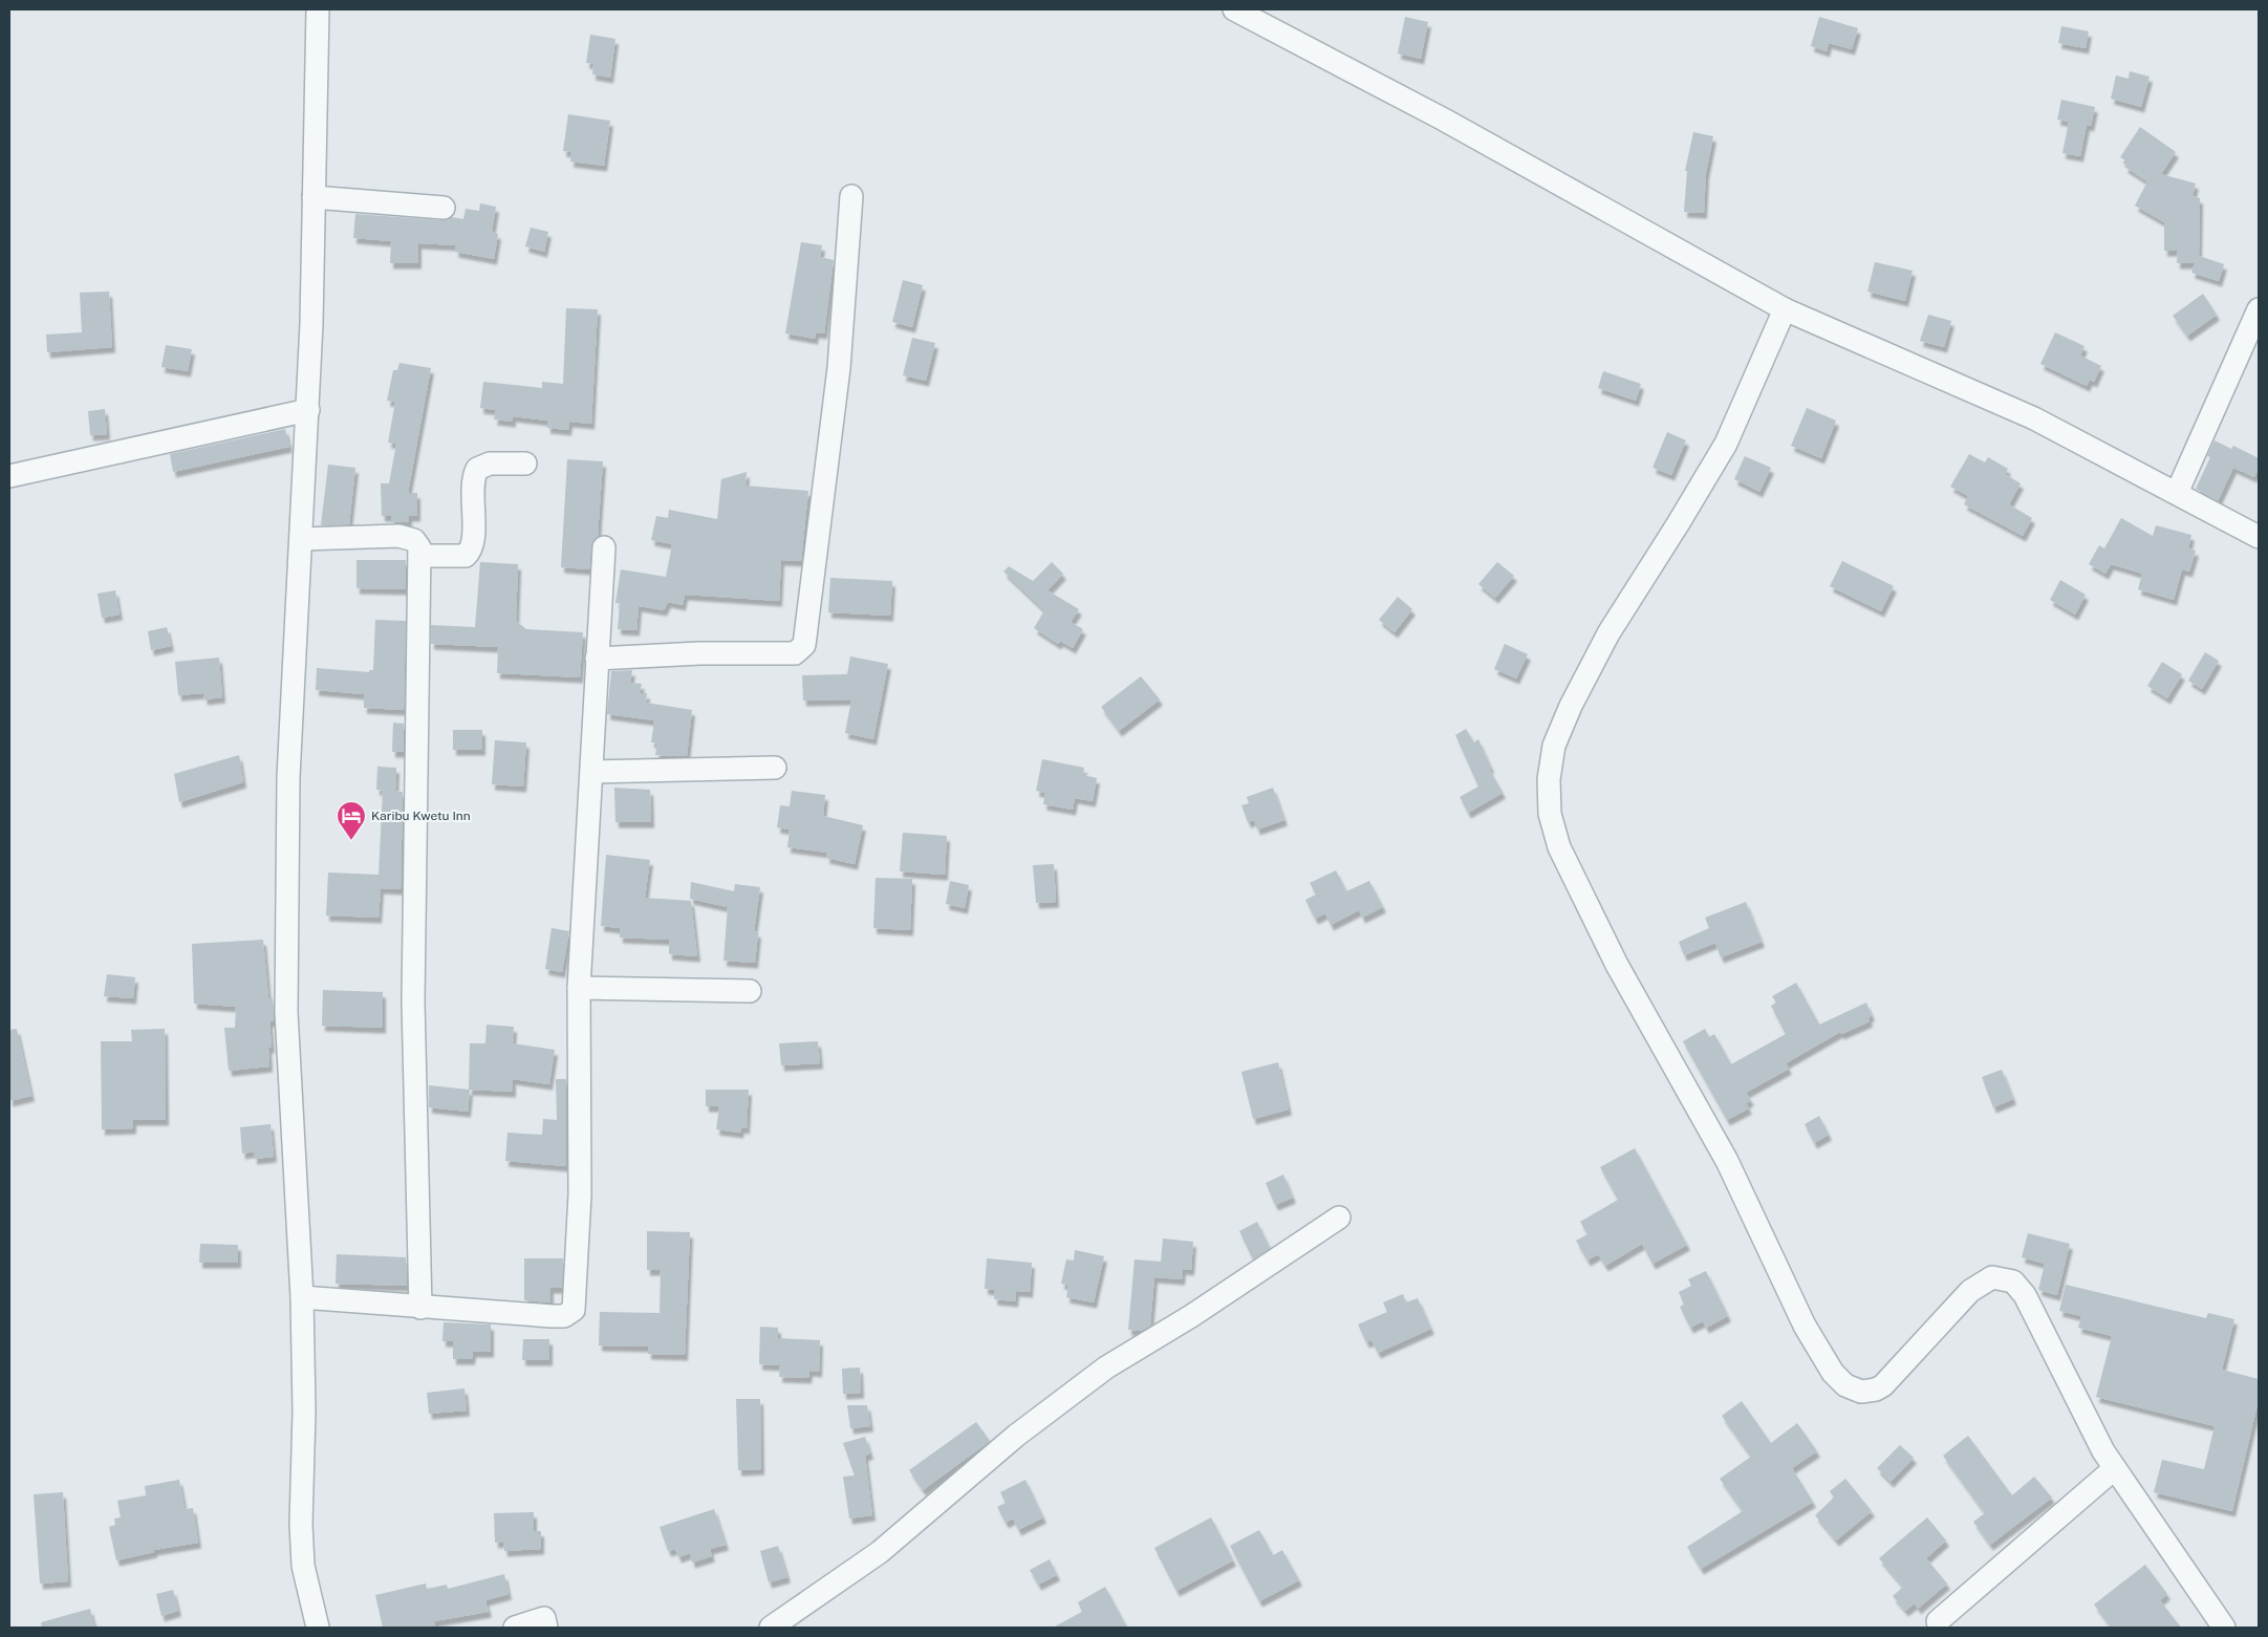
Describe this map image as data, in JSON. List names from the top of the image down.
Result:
{
  "places": {
    "hotel": ["Karibu Kwetu Inn"]
  }
}
